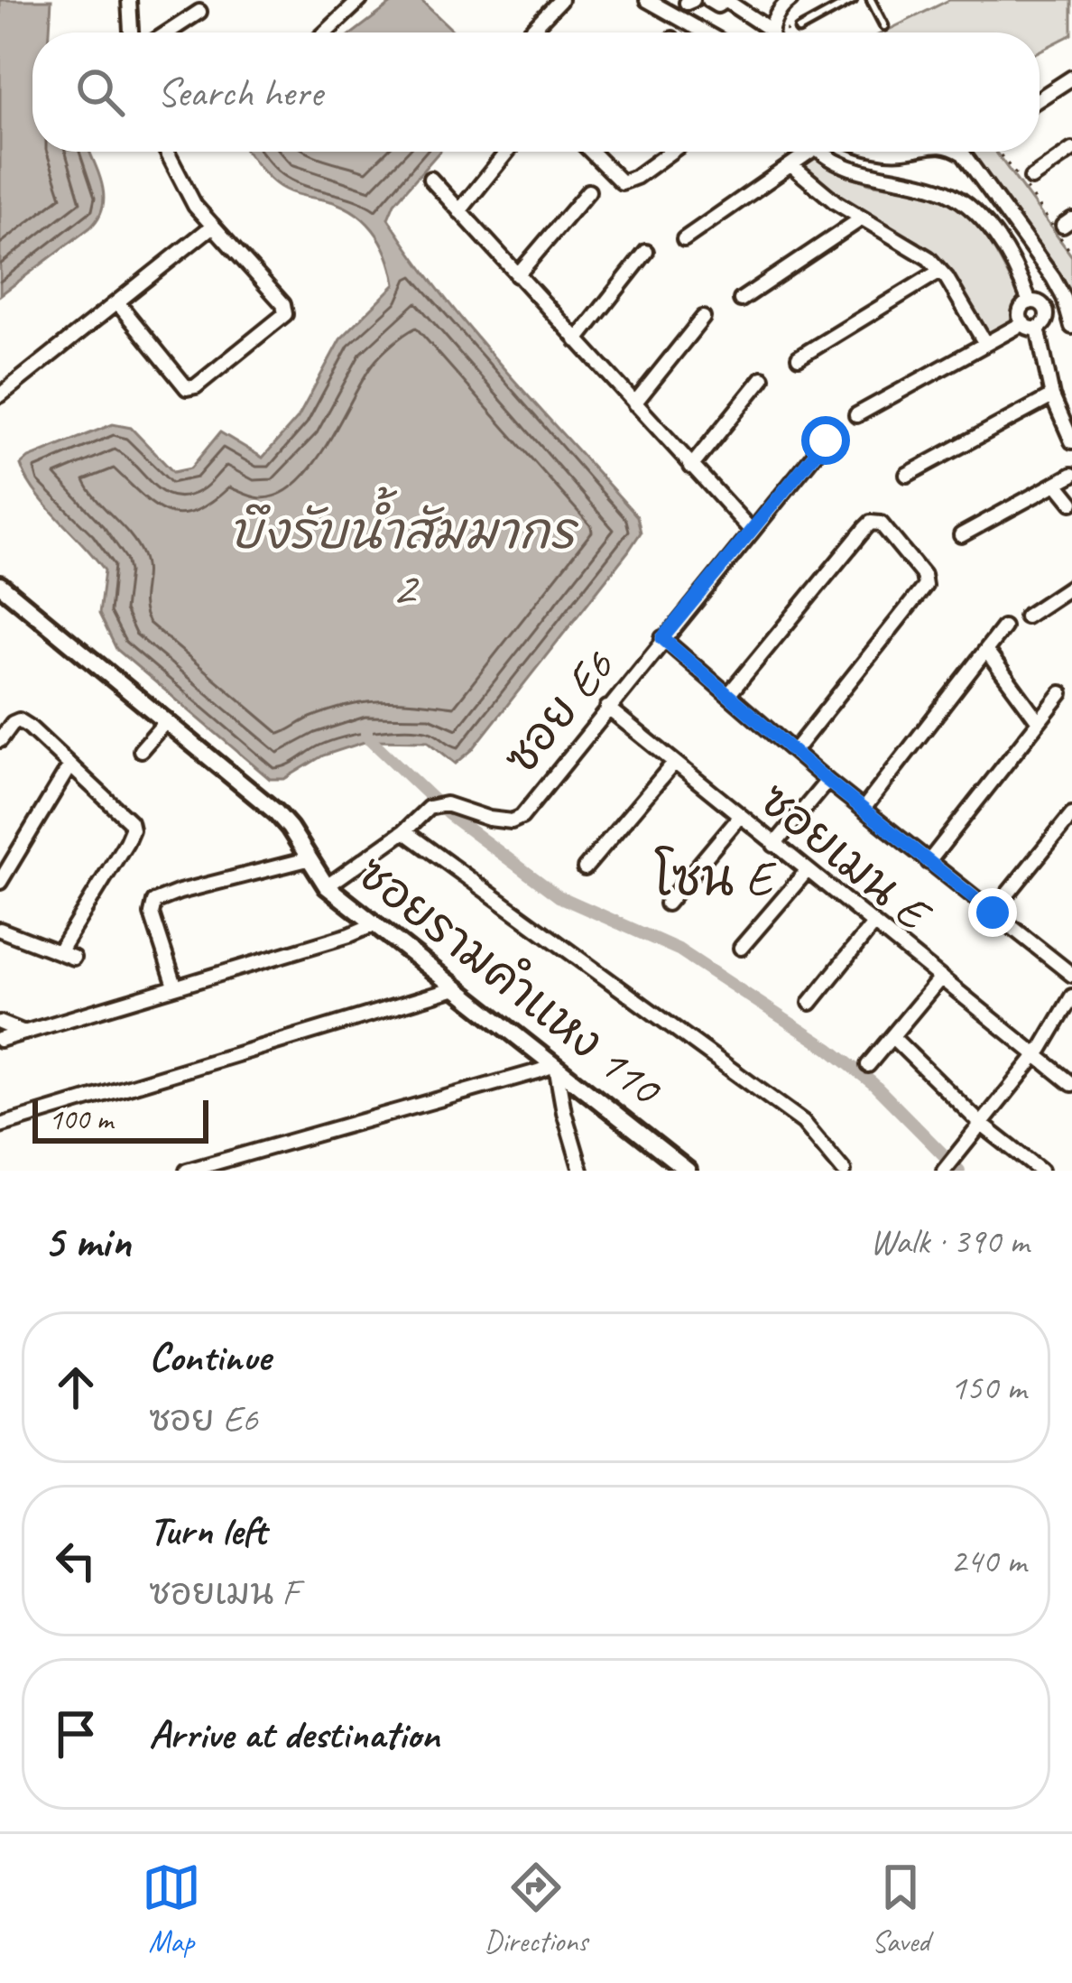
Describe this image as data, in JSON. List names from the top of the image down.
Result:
{
  "streets": {
    "street": ["ซอย E6", "ซอยเมน E", "ซอยรามคำแหง 110"]
  },
  "crossings": [
    ["ซอย E6", "ซอยเมน E"]
  ],
  "districts": ["โซน E"],
  "water": ["บึงรับน้ำสัมมากร 2"],
  "scale_bar": "100 m",
  "page": {
    "search": "Search here",
    "scale": "100 m",
    "heading": ["5 min", "Walk · 390 m"],
    "list": [
      ["Continue", "ซอย E6", "150 m"],
      ["Turn left", "ซอยเมน F", "240 m"],
      "Arrive at destination"
    ],
    "nav": ["Map", "Directions", "Saved"]
  }
}
